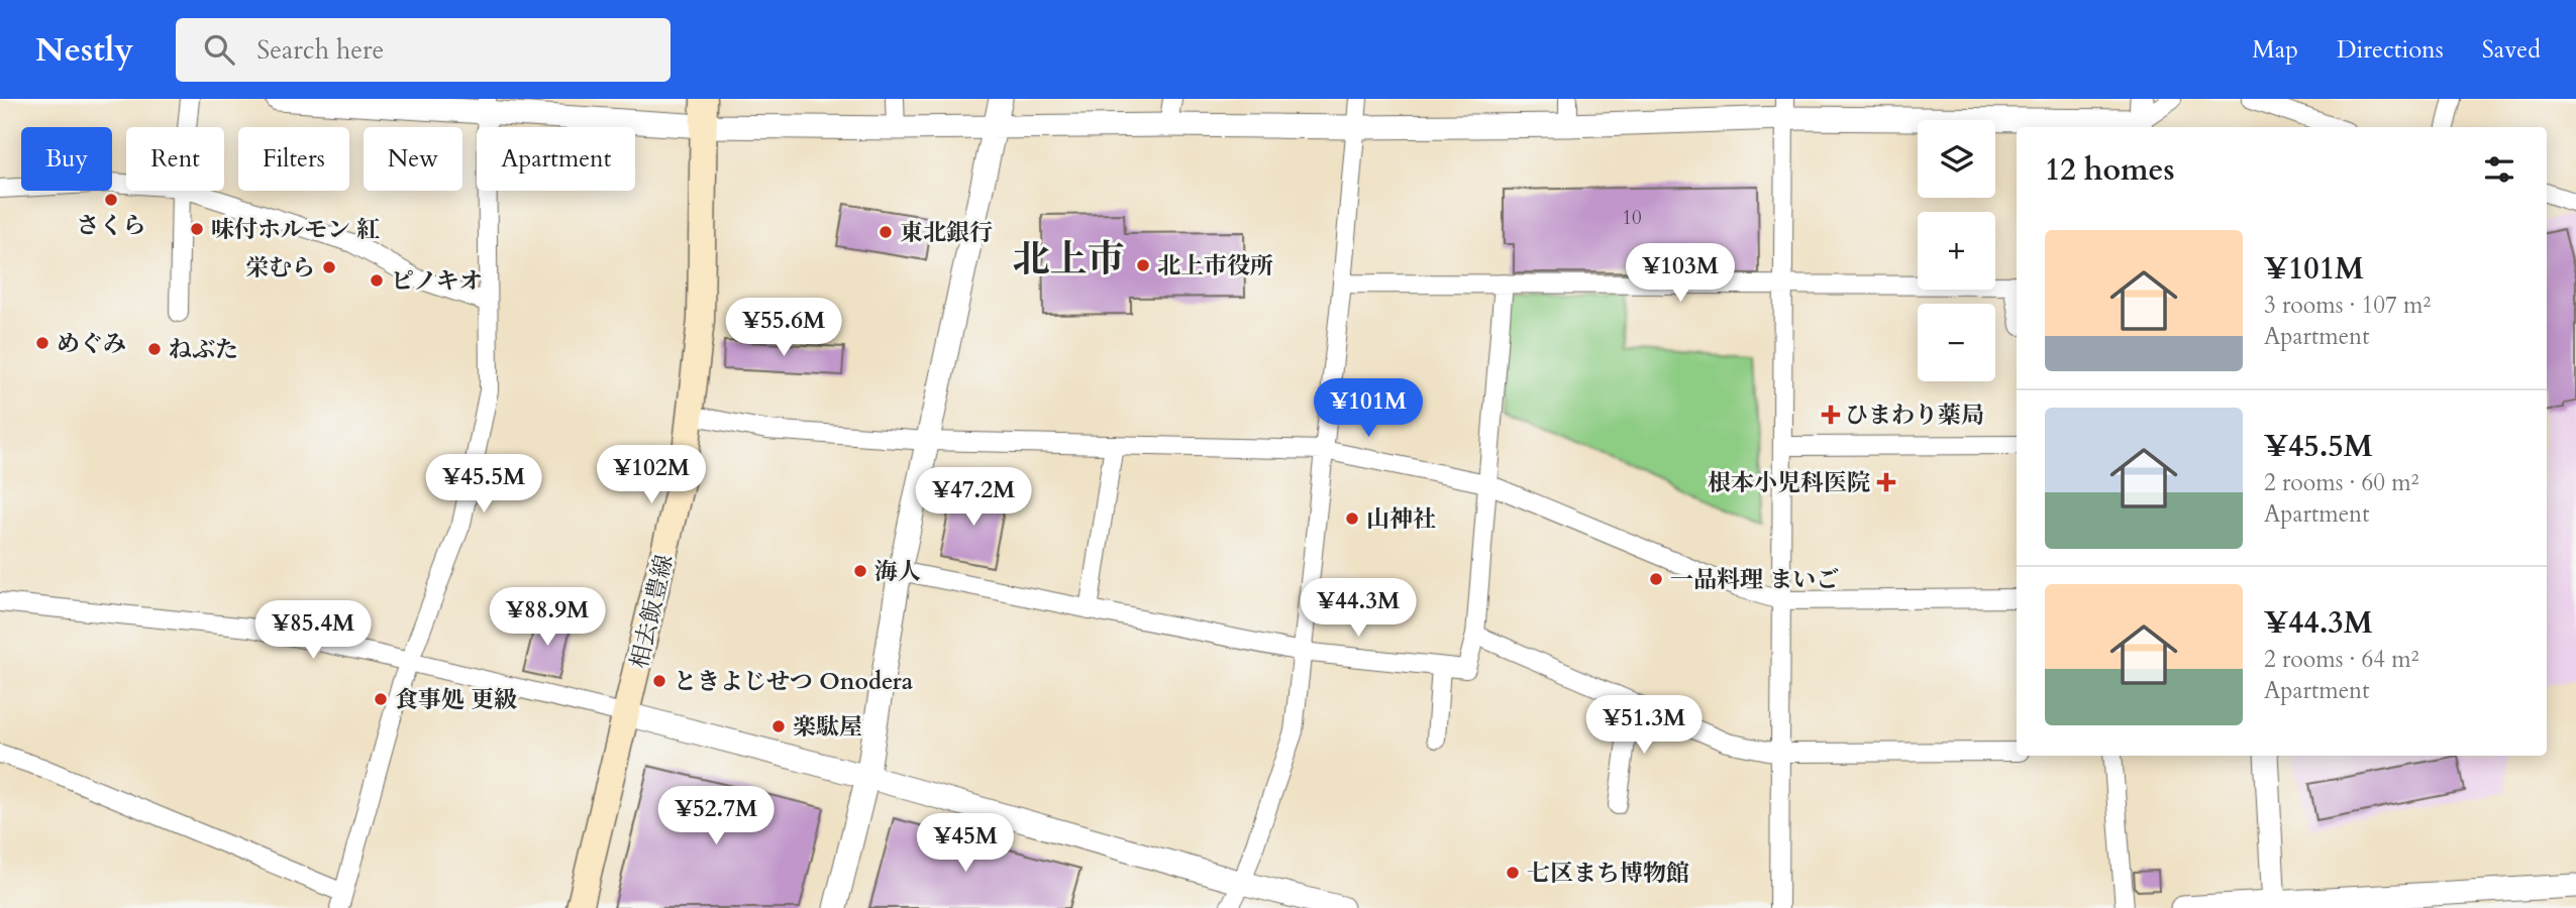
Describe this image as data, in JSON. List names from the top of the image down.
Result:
{
  "streets": {
    "main road": ["相去飯豊線"]
  },
  "districts": ["北上市"],
  "places": {
    "other": [
      "さくら",
      "味付ホルモン 紅",
      "東北銀行",
      "北上市役所",
      "栄むら",
      "ピノキオ",
      "めぐみ",
      "ねぶた",
      "山神社",
      "海人",
      "一品料理 まいご",
      "ときよじせつ Onodera",
      "食事処 更級",
      "楽駄屋",
      "七区まち博物館"
    ],
    "health": ["ひまわり薬局", "根本小児科医院"]
  },
  "house_numbers": ["10"],
  "page": {
    "header": "Nestly",
    "search": "Search here",
    "nav": ["Map", "Directions", "Saved"],
    "map_buttons": ["+", "−"],
    "chip": [
      "Buy",
      "Rent",
      "Filters",
      "New",
      "Apartment"
    ],
    "heading": "12 homes",
    "list": [
      {
        "name": "¥101M",
        "note": "3 rooms · 107 m² · Apartment"
      },
      {
        "name": "¥45.5M",
        "note": "2 rooms · 60 m² · Apartment"
      },
      {
        "name": "¥44.3M",
        "note": "2 rooms · 64 m² · Apartment"
      }
    ],
    "price": [
      "¥103M",
      "¥55.6M",
      "¥101M",
      "¥102M",
      "¥45.5M",
      "¥47.2M",
      "¥44.3M",
      "¥88.9M",
      "¥85.4M",
      "¥51.3M",
      "¥52.7M",
      "¥45M"
    ]
  }
}
